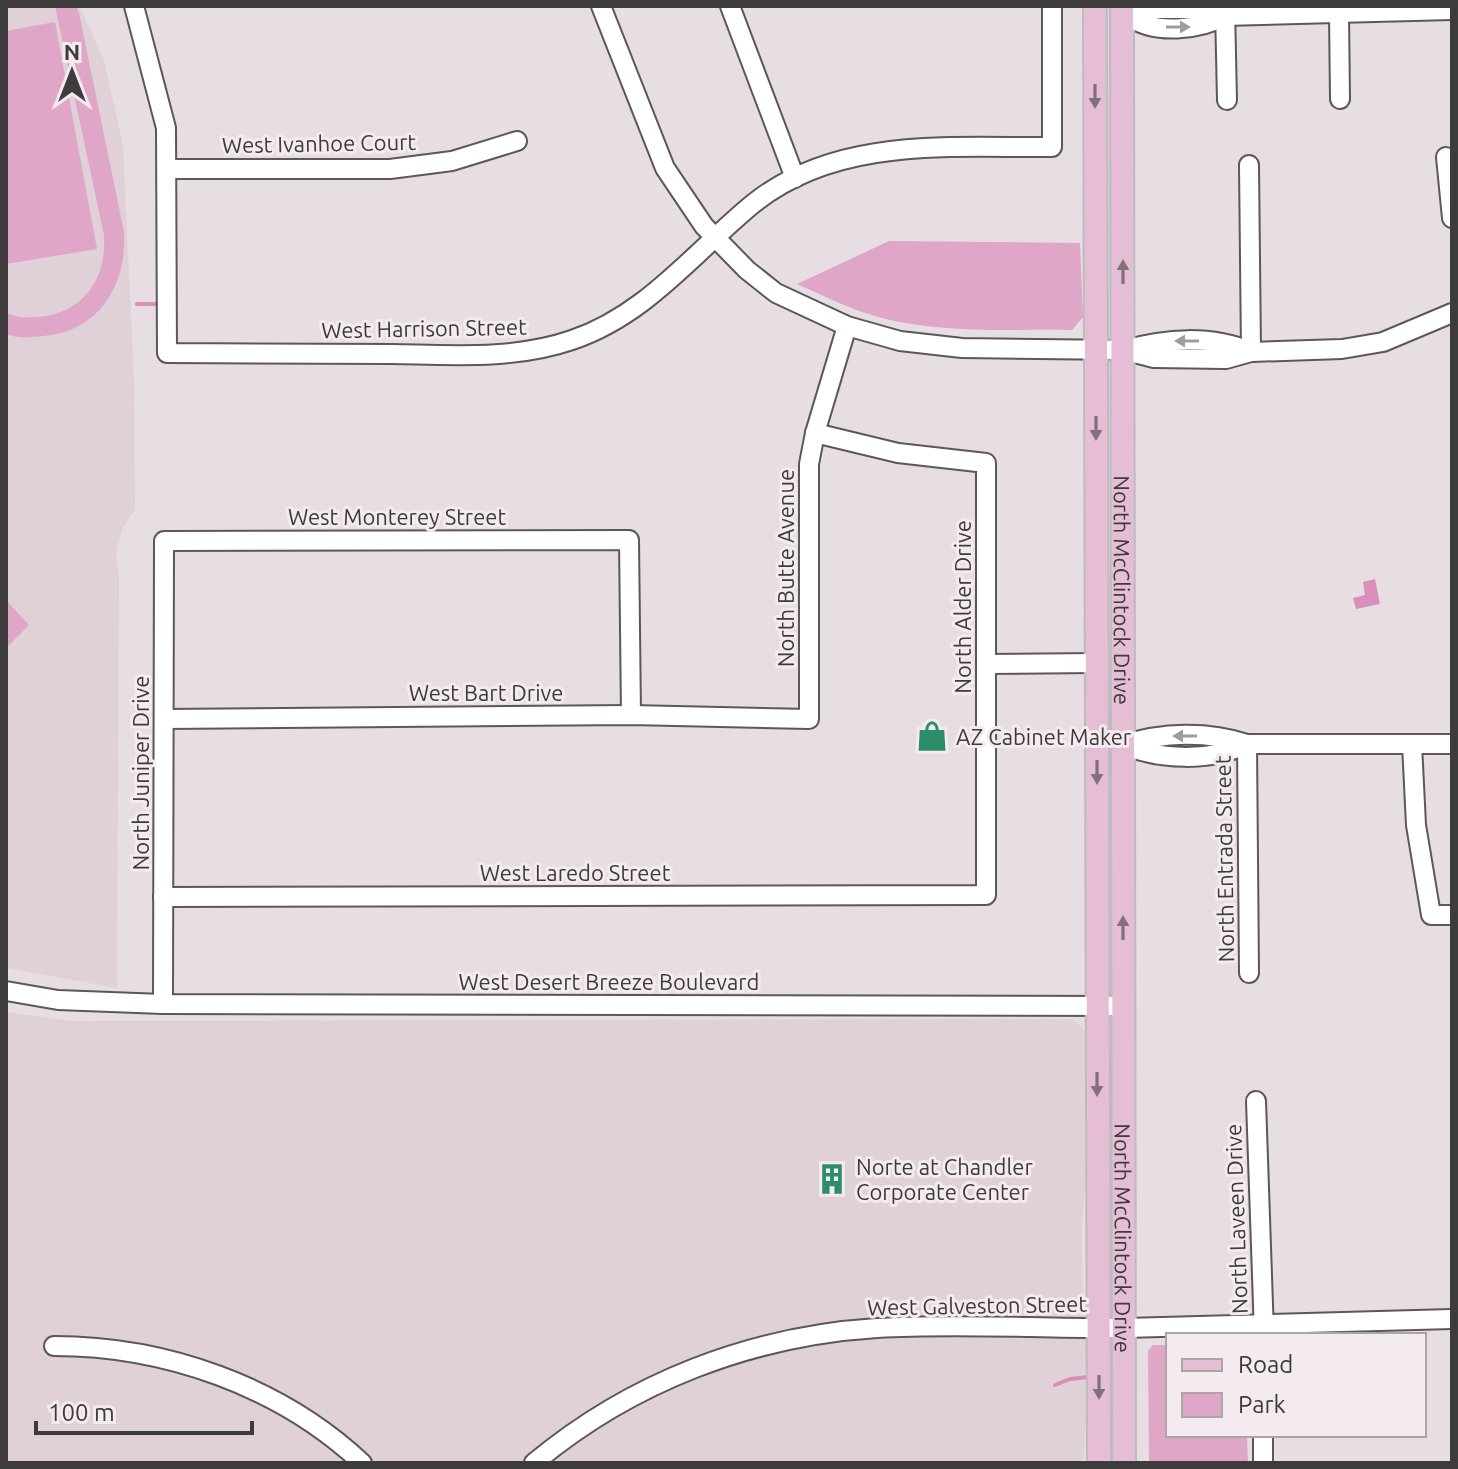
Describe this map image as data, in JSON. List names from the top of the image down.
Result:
{
  "streets": {
    "main road": ["North McClintock Drive"],
    "street": [
      "West Ivanhoe Court",
      "West Harrison Street",
      "West Monterey Street",
      "North Butte Avenue",
      "North Alder Drive",
      "West Bart Drive",
      "North Juniper Drive",
      "North Entrada Street",
      "West Laredo Street",
      "West Desert Breeze Boulevard",
      "North Laveen Drive",
      "West Galveston Street"
    ]
  },
  "crossings": [
    ["West Ivanhoe Court", "West Harrison Street"],
    ["West Monterey Street", "West Bart Drive"],
    ["West Monterey Street", "North Juniper Drive"],
    ["North Butte Avenue", "North Alder Drive"],
    ["North Butte Avenue", "West Bart Drive"],
    ["North McClintock Drive", "West Desert Breeze Boulevard"],
    ["North McClintock Drive", "West Galveston Street"],
    ["North Alder Drive", "West Laredo Street"],
    ["West Bart Drive", "North Juniper Drive"],
    ["North Juniper Drive", "West Laredo Street"],
    ["North Juniper Drive", "West Desert Breeze Boulevard"],
    ["North Laveen Drive", "West Galveston Street"]
  ],
  "places": {
    "shop": ["AZ Cabinet Maker"],
    "building": ["Norte at Chandler Corporate Center"]
  },
  "legend": ["Road", "Park"],
  "scale_bar": "100 m",
  "north": "top"
}
